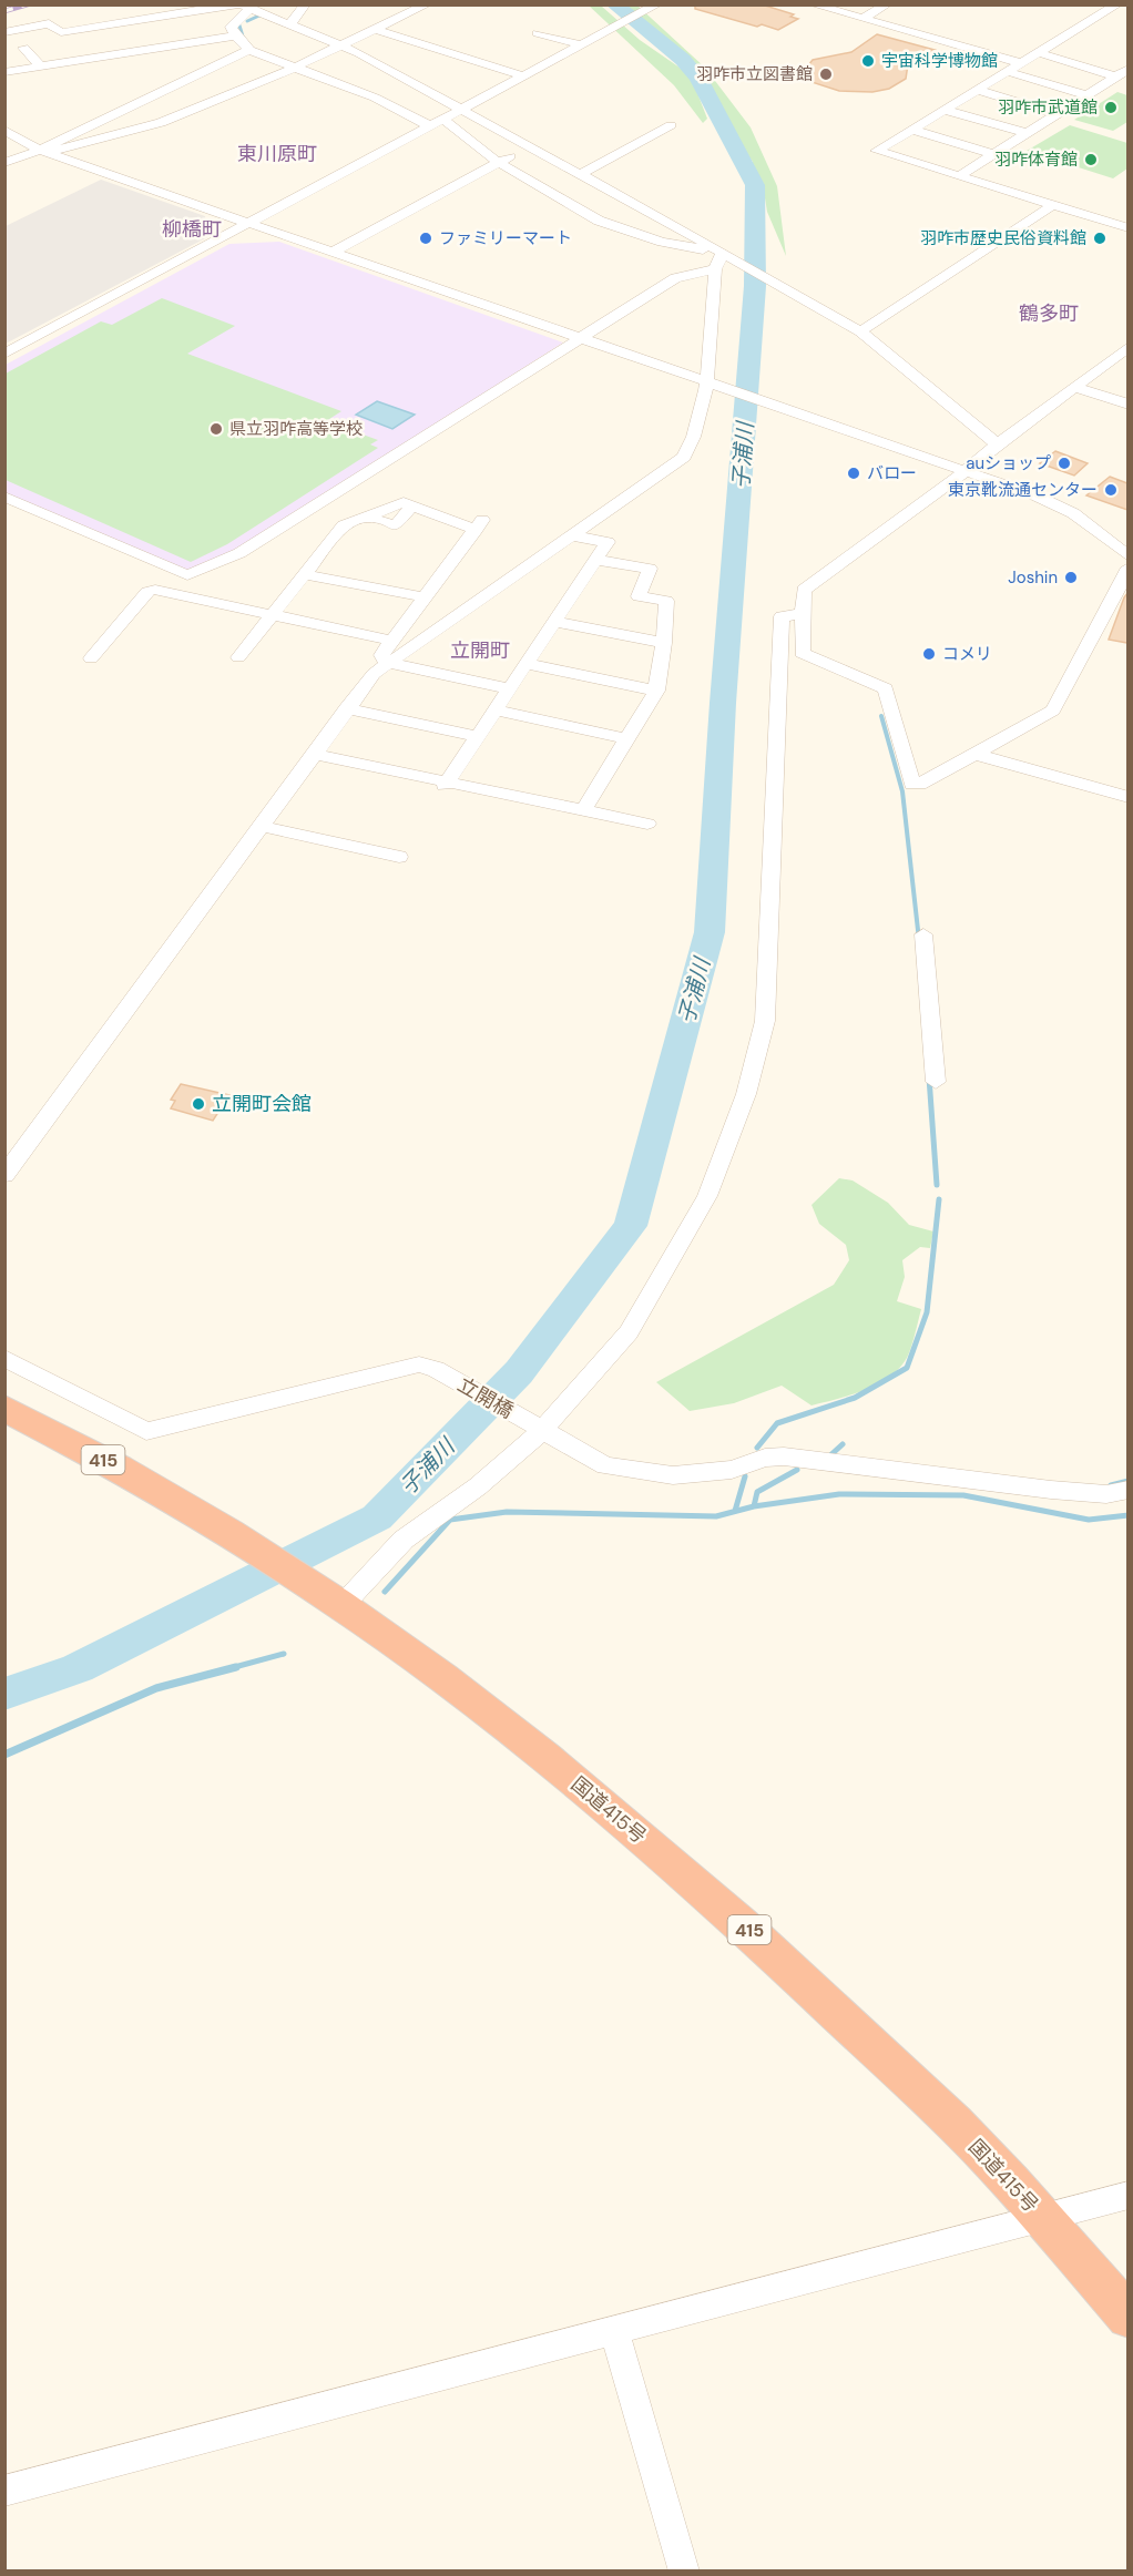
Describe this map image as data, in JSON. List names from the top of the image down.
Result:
{
  "streets": {
    "highway": ["415", "国道415号"],
    "street": ["立開橋"]
  },
  "districts": [
    "東川原町",
    "柳橋町",
    "鶴多町",
    "立開町"
  ],
  "water": ["子浦川"],
  "places": [
    "宇宙科学博物館",
    "羽咋市立図書館",
    "羽咋市武道館",
    "羽咋体育館",
    "ファミリーマート",
    "羽咋市歴史民俗資料館",
    "県立羽咋高等学校",
    "auショップ",
    "バロー",
    "東京靴流通センター",
    "Joshin",
    "コメリ",
    "立開町会館"
  ]
}
